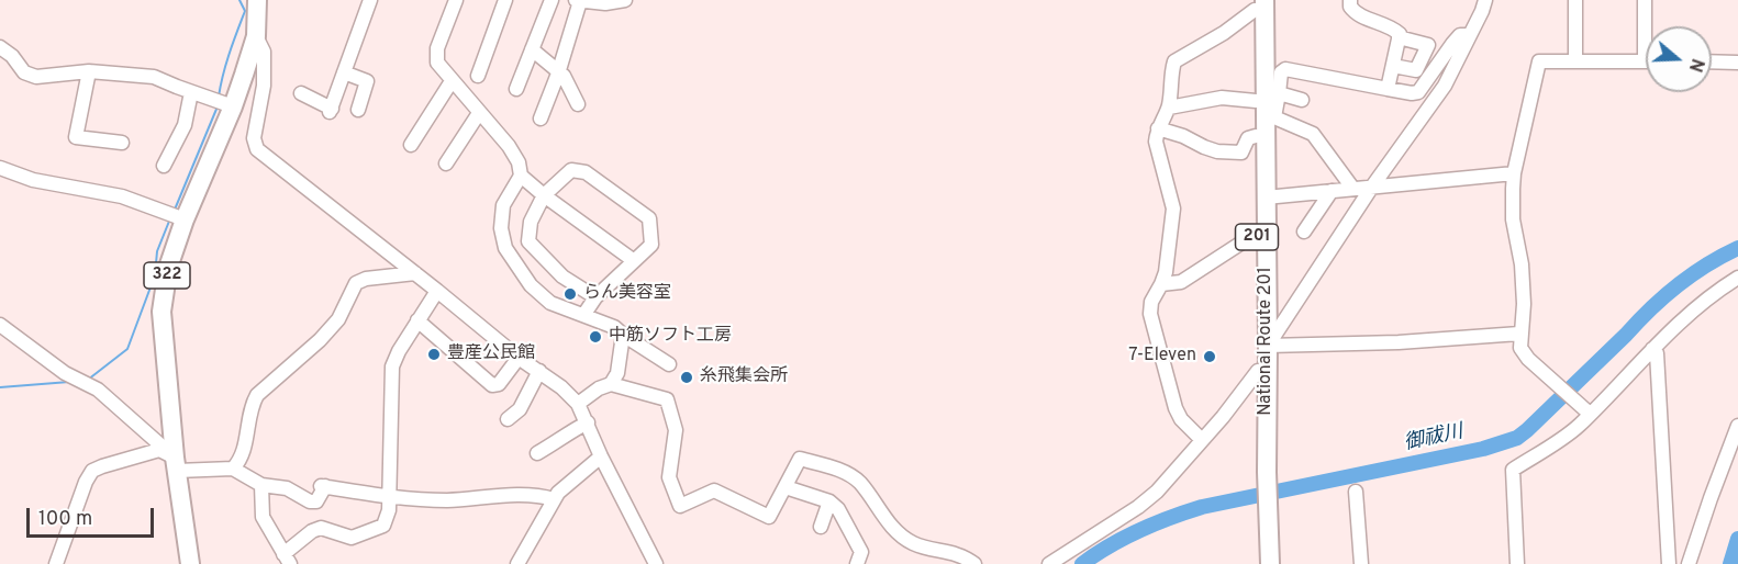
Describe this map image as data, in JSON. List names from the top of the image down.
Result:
{
  "streets": {
    "highway": ["201", "322", "National Route 201"]
  },
  "water": ["御祓川"],
  "places": [
    "らん美容室",
    "中筋ソフト工房",
    "豊産公民館",
    "7-Eleven",
    "糸飛集会所"
  ],
  "scale_bar": "100 m",
  "north": "right"
}
